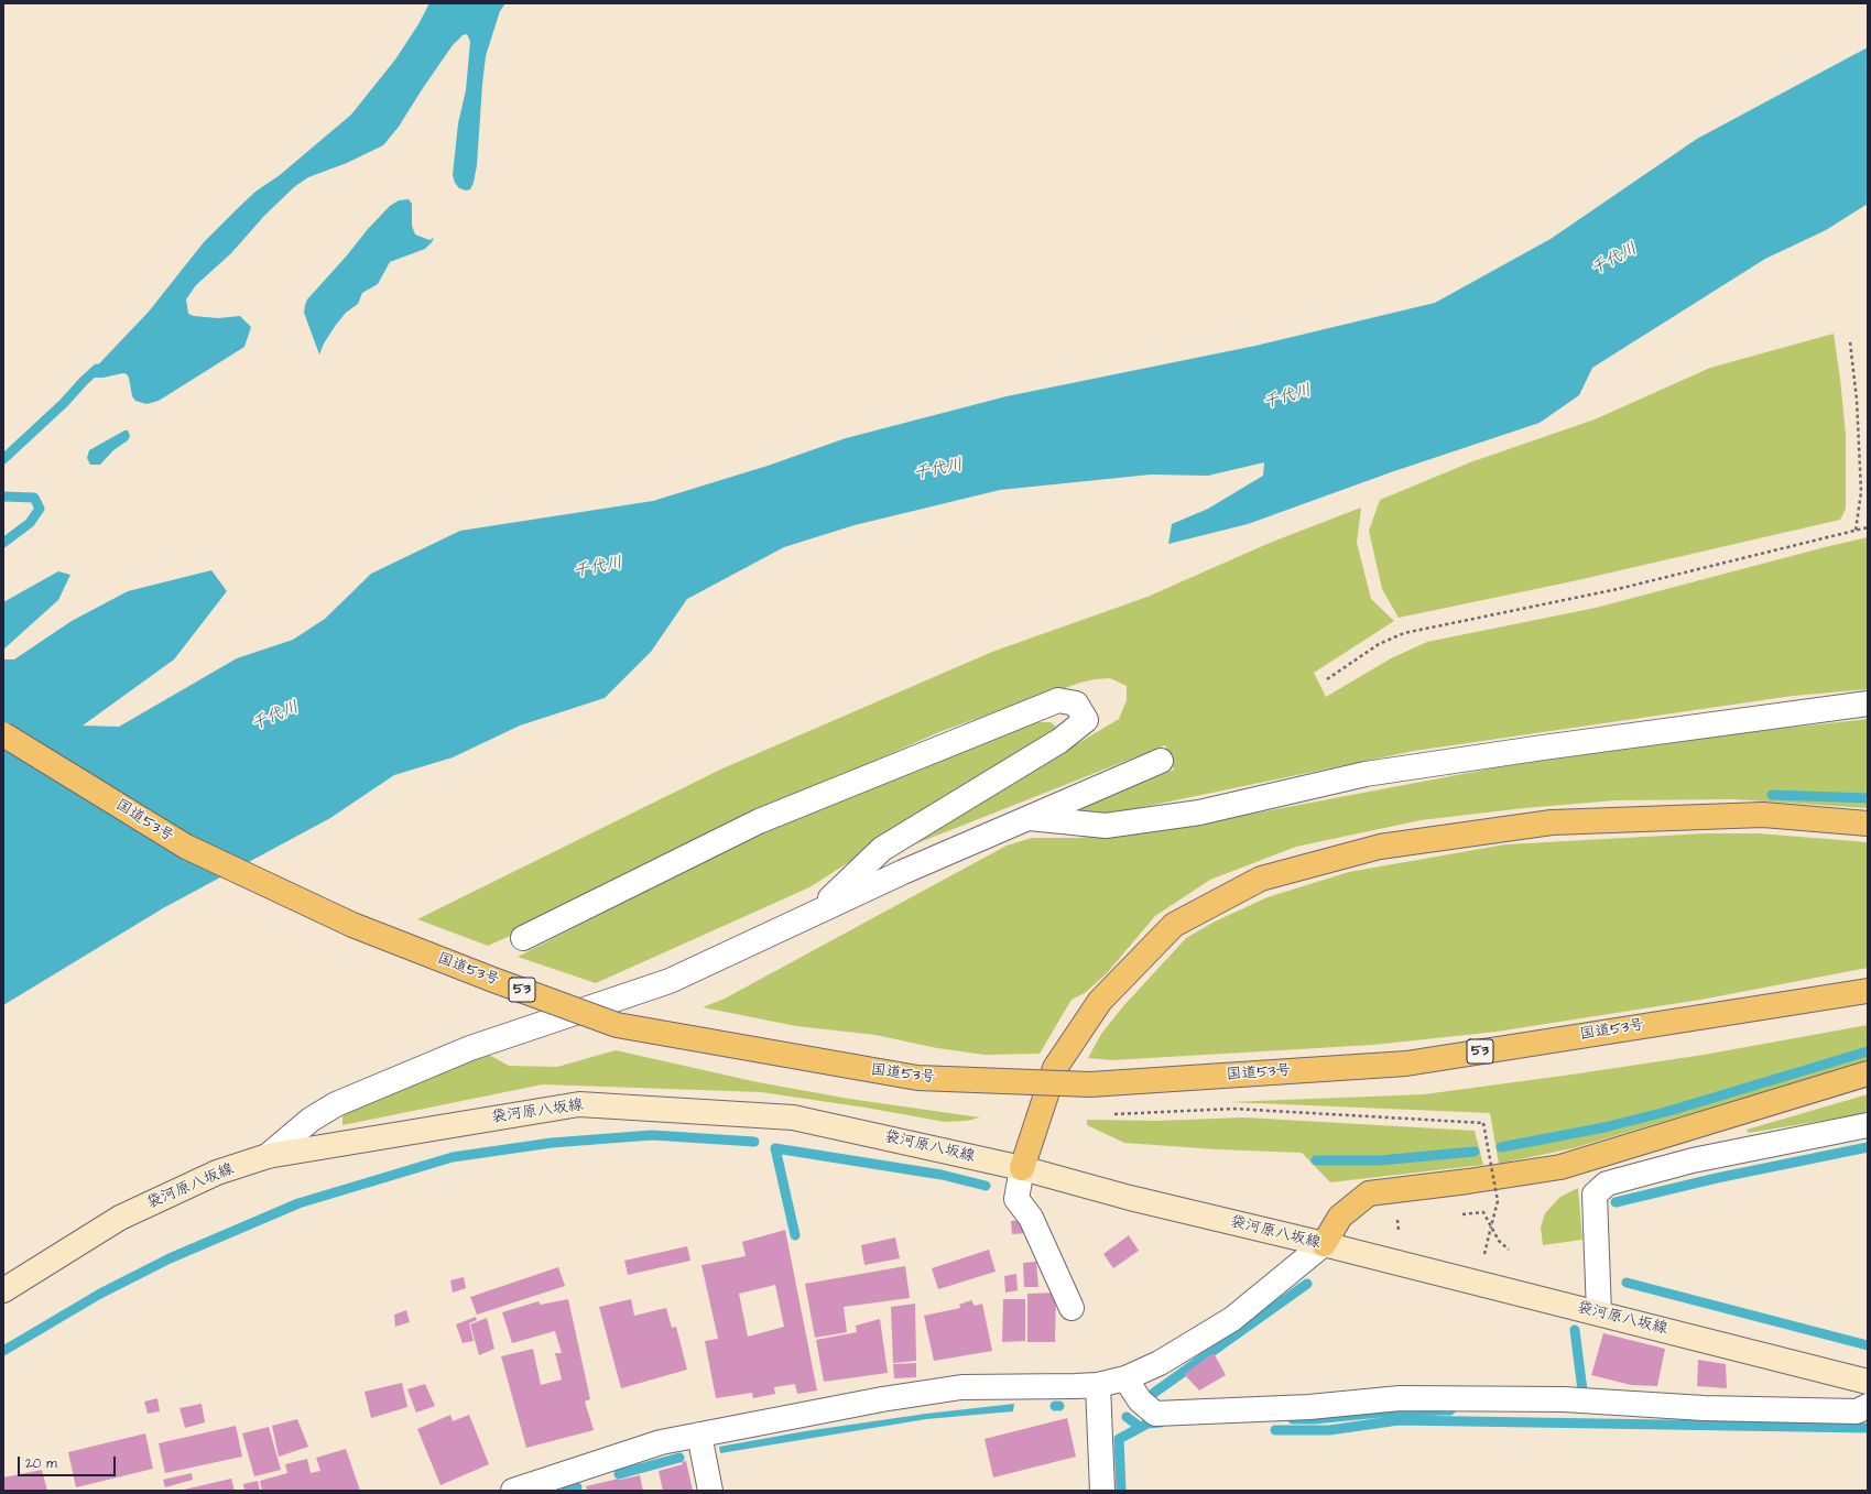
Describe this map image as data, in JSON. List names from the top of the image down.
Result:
{
  "streets": {
    "highway": ["国道53号", "53"],
    "main road": ["袋河原八坂線"]
  },
  "water": ["千代川"],
  "scale_bar": "20 m"
}
